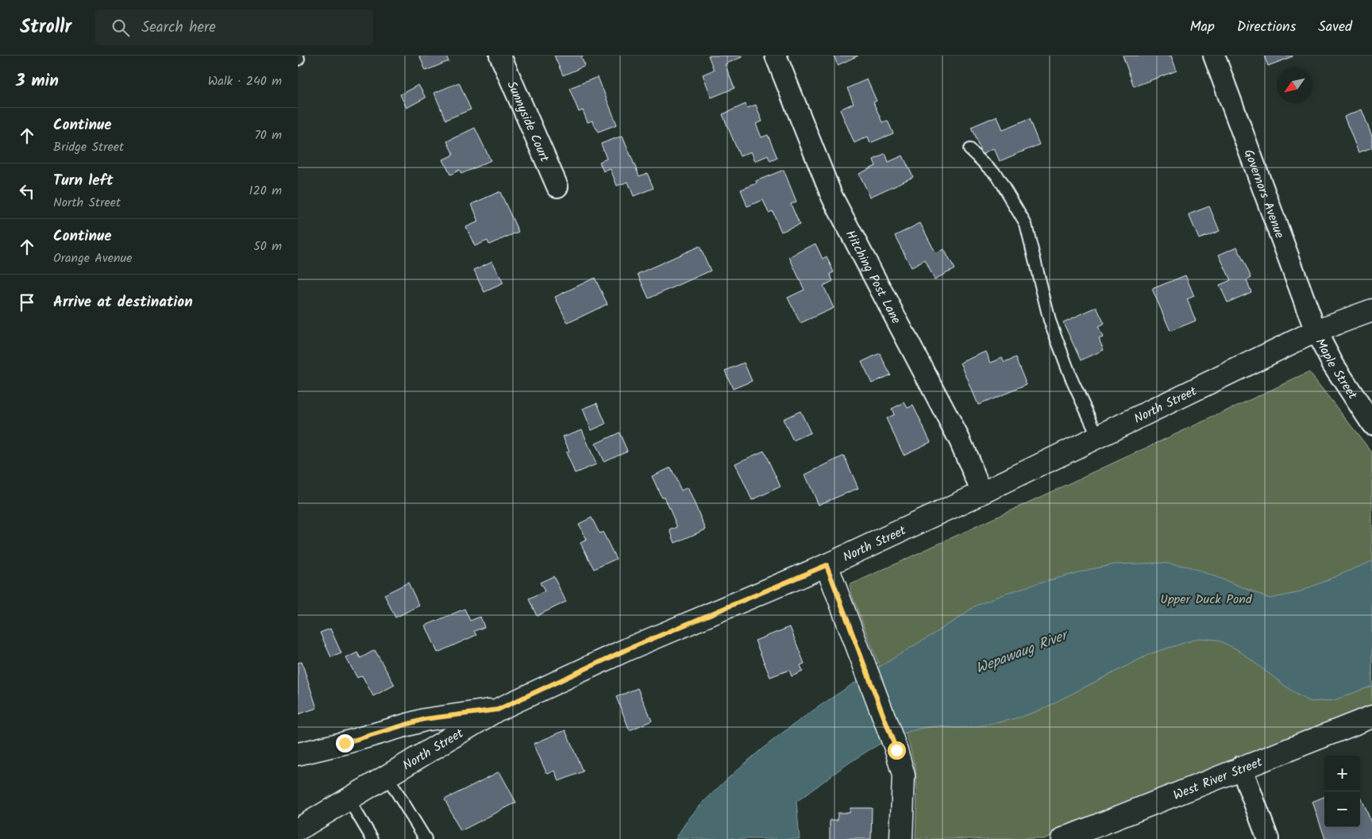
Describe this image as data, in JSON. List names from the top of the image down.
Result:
{
  "streets": {
    "main road": ["North Street", "West River Street"],
    "street": [
      "Sunnyside Court",
      "Governors Avenue",
      "Hitching Post Lane",
      "Maple Street"
    ]
  },
  "crossings": [
    ["Governors Avenue", "Maple Street"],
    ["Governors Avenue", "North Street"],
    ["Hitching Post Lane", "North Street"],
    ["Maple Street", "North Street"]
  ],
  "water": ["Wepawaug River"],
  "parks": ["Upper Duck Pond"],
  "north": "bottom left",
  "page": {
    "header": "Strollr",
    "search": "Search here",
    "nav": ["Map", "Directions", "Saved"],
    "heading": ["3 min", "Walk · 240 m"],
    "list": [
      ["Continue", "Bridge Street", "70 m"],
      ["Turn left", "North Street", "120 m"],
      ["Continue", "Orange Avenue", "50 m"],
      "Arrive at destination"
    ],
    "map_buttons": ["+", "−"]
  }
}
